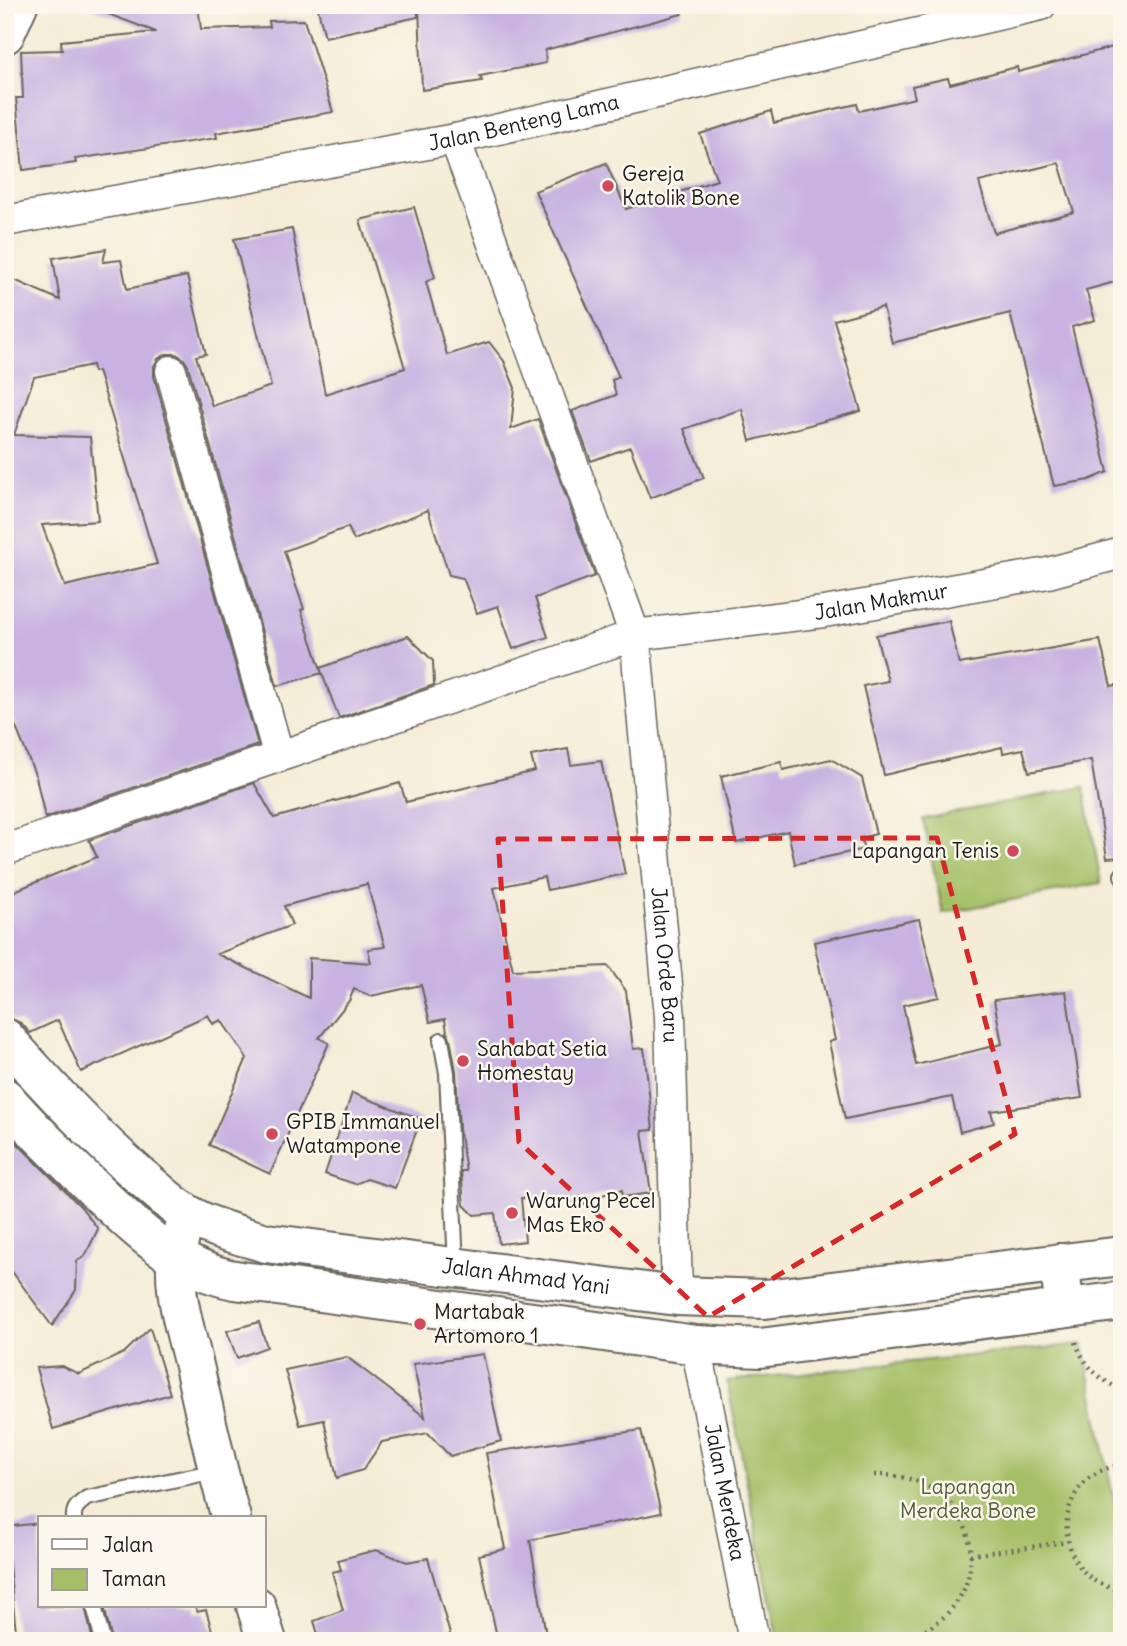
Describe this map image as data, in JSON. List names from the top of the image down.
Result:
{
  "streets": {
    "main road": ["Jalan Ahmad Yani"],
    "street": [
      "Jalan Benteng Lama",
      "Jalan Makmur",
      "Jalan Orde Baru",
      "Jalan Merdeka"
    ]
  },
  "crossings": [
    ["Jalan Benteng Lama", "Jalan Orde Baru"],
    ["Jalan Makmur", "Jalan Orde Baru"],
    ["Jalan Orde Baru", "Jalan Ahmad Yani"],
    ["Jalan Ahmad Yani", "Jalan Merdeka"]
  ],
  "parks": ["Lapangan Merdeka Bone"],
  "places": [
    "Gereja Katolik Bone",
    "Lapangan Tenis",
    "Sahabat Setia Homestay",
    "GPIB Immanuel Watampone",
    "Warung Pecel Mas Eko",
    "Martabak Artomoro 1"
  ],
  "legend": ["Jalan", "Taman"]
}
